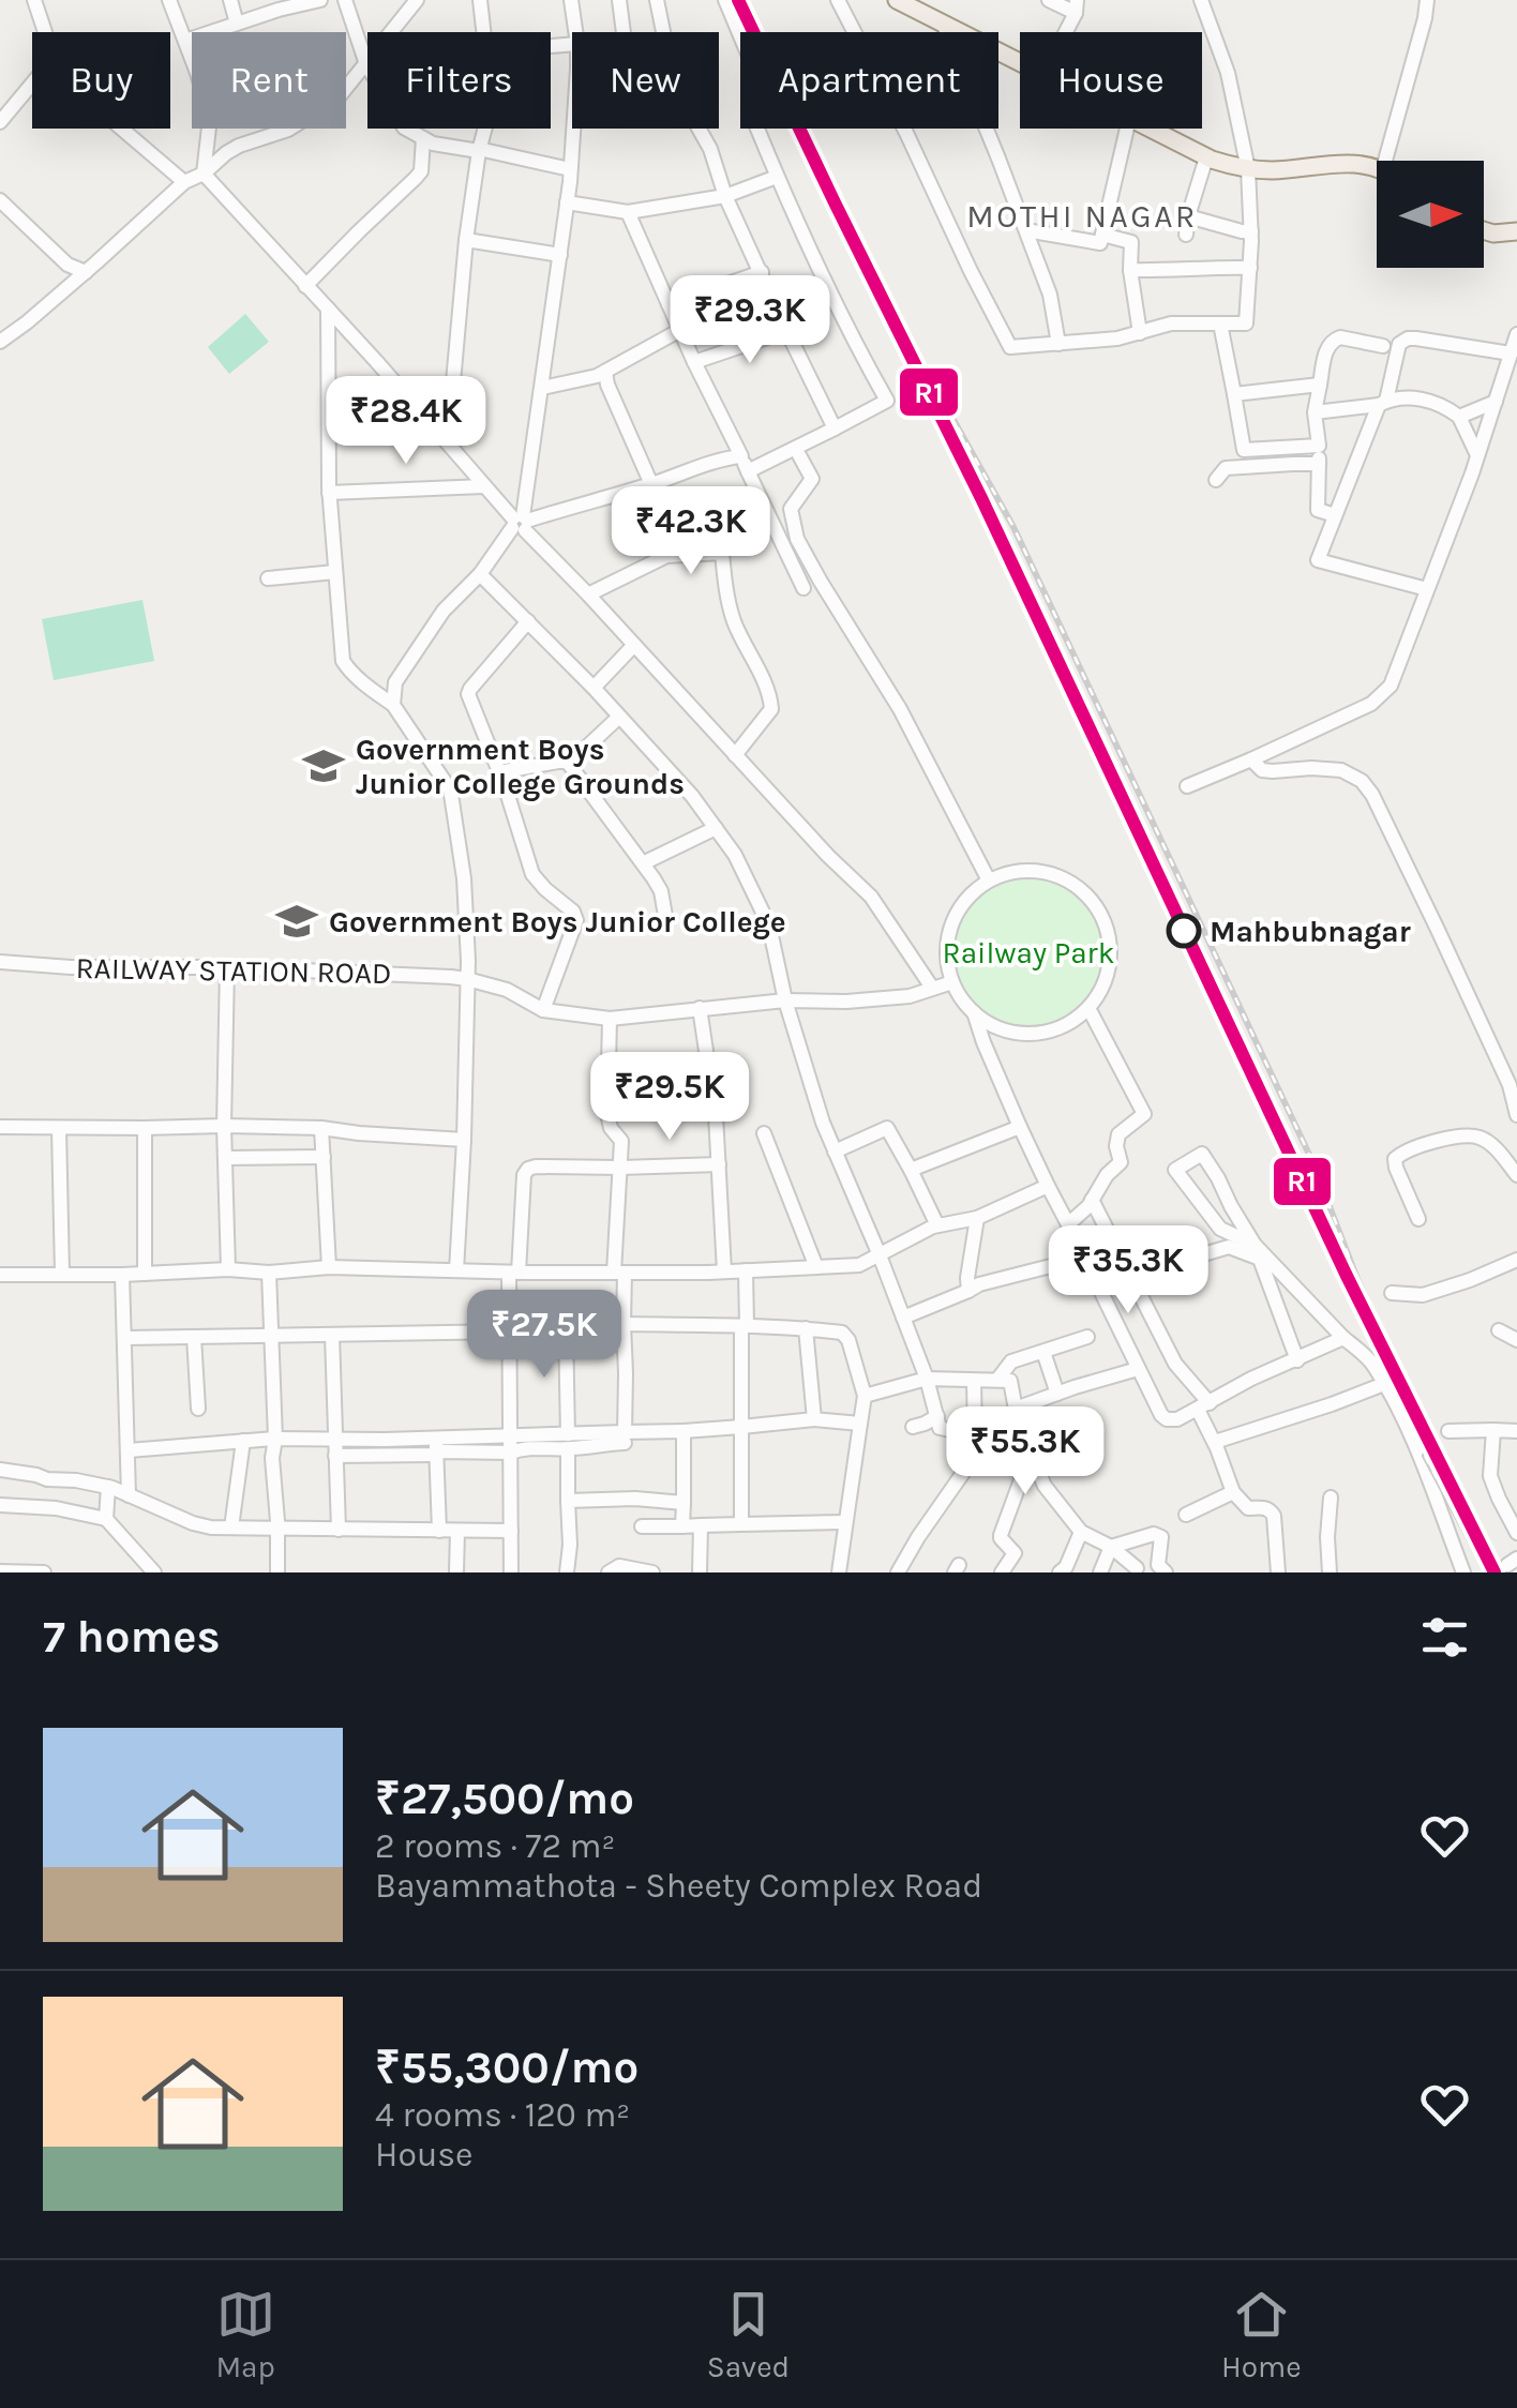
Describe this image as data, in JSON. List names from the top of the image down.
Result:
{
  "streets": {
    "street": ["RAILWAY STATION ROAD"]
  },
  "districts": ["MOTHI NAGAR"],
  "parks": ["Railway Park"],
  "places": {
    "school or university": ["Government Boys Junior College Grounds", "Government Boys Junior College"],
    "other": ["Mahbubnagar"]
  },
  "lines": ["transit line R1"],
  "north": "right",
  "page": {
    "chip": [
      "Buy",
      "Rent",
      "Filters",
      "New",
      "Apartment",
      "House"
    ],
    "price": [
      "₹29.3K",
      "₹28.4K",
      "₹42.3K",
      "₹29.5K",
      "₹35.3K",
      "₹27.5K",
      "₹55.3K"
    ],
    "heading": "7 homes",
    "list": [
      {
        "name": "₹27,500/mo",
        "note": "2 rooms · 72 m² · Bayammathota - Sheety Complex Road"
      },
      {
        "name": "₹55,300/mo",
        "note": "4 rooms · 120 m² · House"
      }
    ],
    "tabs": ["Map", "Saved", "Home"]
  }
}
